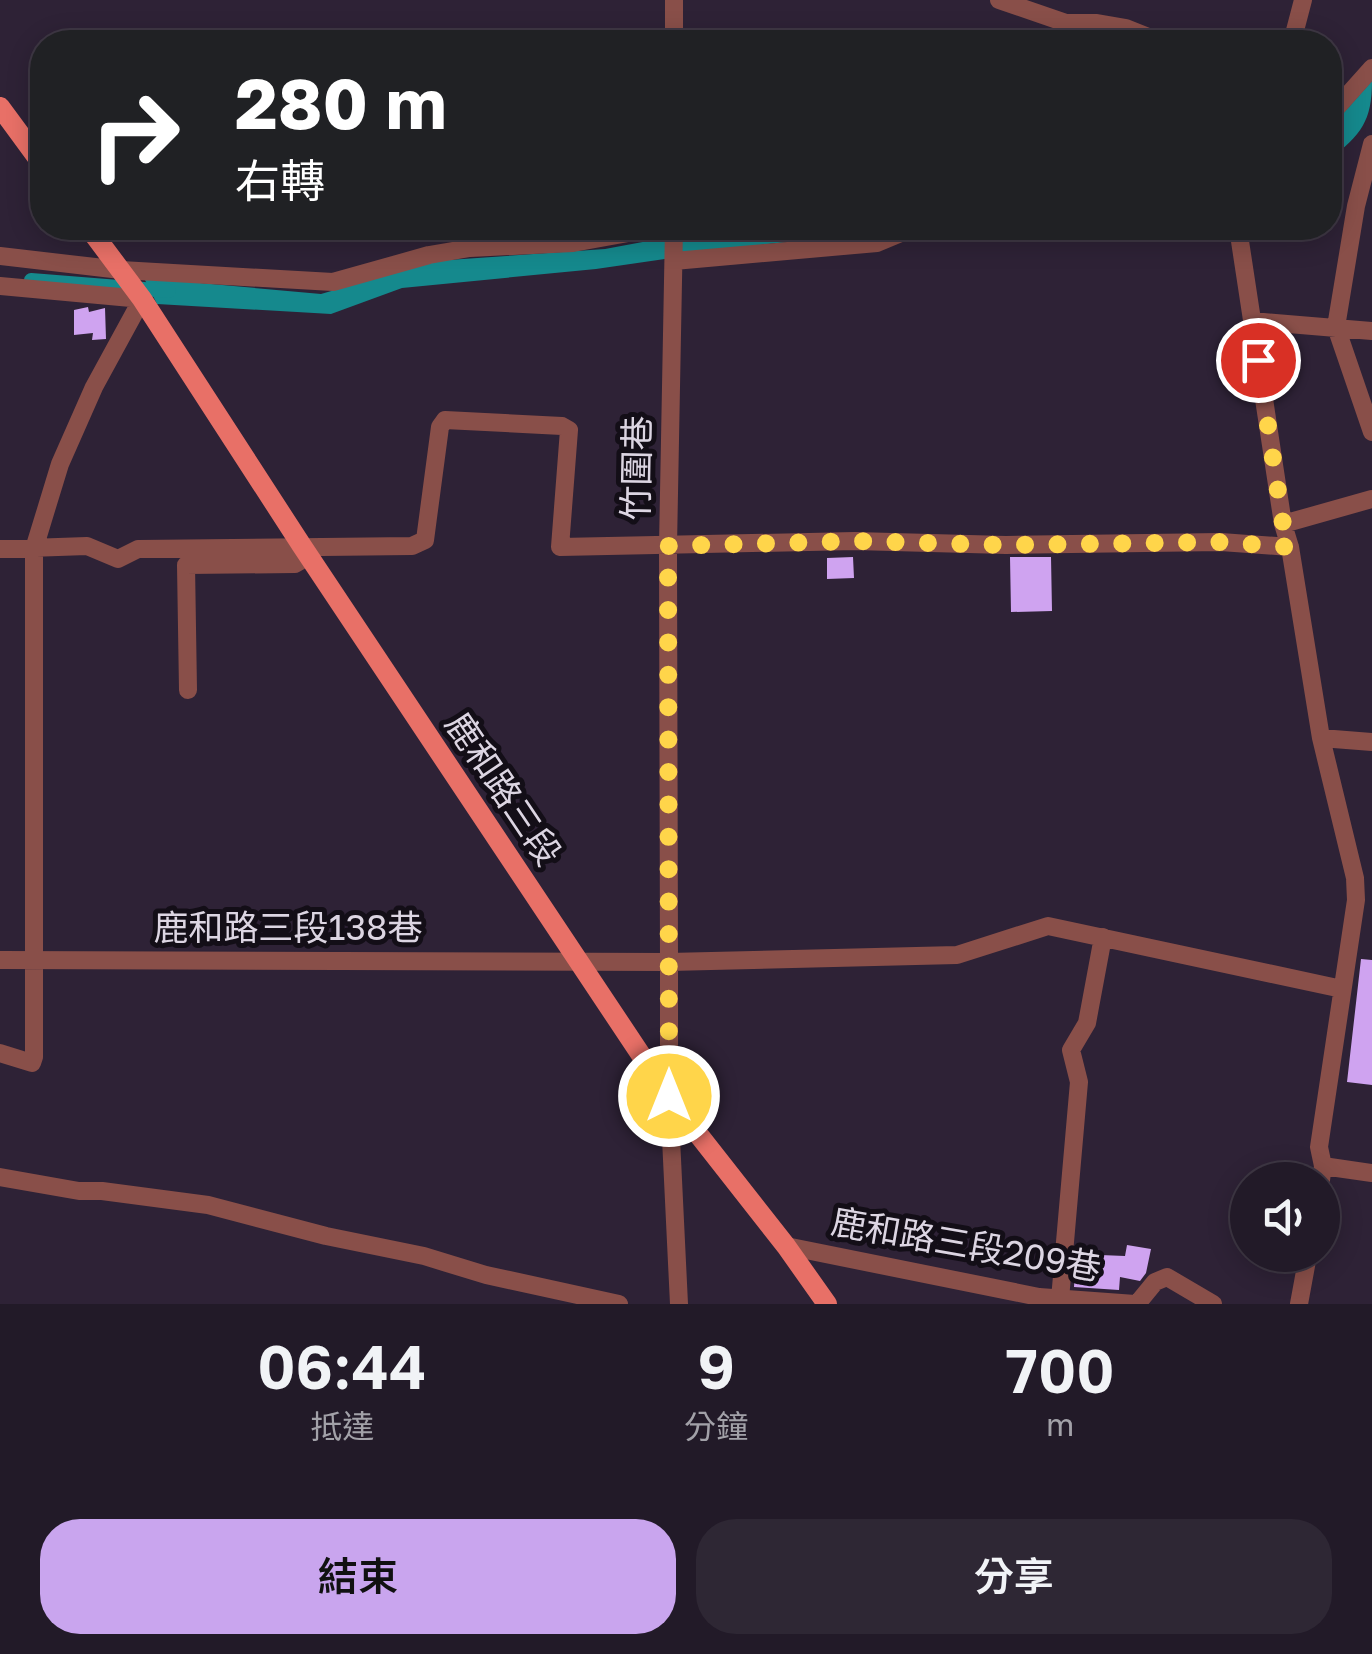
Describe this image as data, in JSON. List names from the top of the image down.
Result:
{
  "streets": {
    "main road": ["鹿和路三段"],
    "street": ["竹圍巷", "鹿和路三段138巷", "鹿和路三段209巷"]
  },
  "crossings": [
    ["竹圍巷", "鹿和路三段"],
    ["竹圍巷", "鹿和路三段138巷"],
    ["鹿和路三段", "鹿和路三段138巷"],
    ["鹿和路三段", "鹿和路三段209巷"]
  ],
  "page": {
    "turn": ["280 m", "右轉"],
    "eta": [
      "06:44",
      "抵達",
      "9",
      "分鐘",
      "700",
      "m"
    ],
    "buttons": ["結束", "分享"]
  }
}
